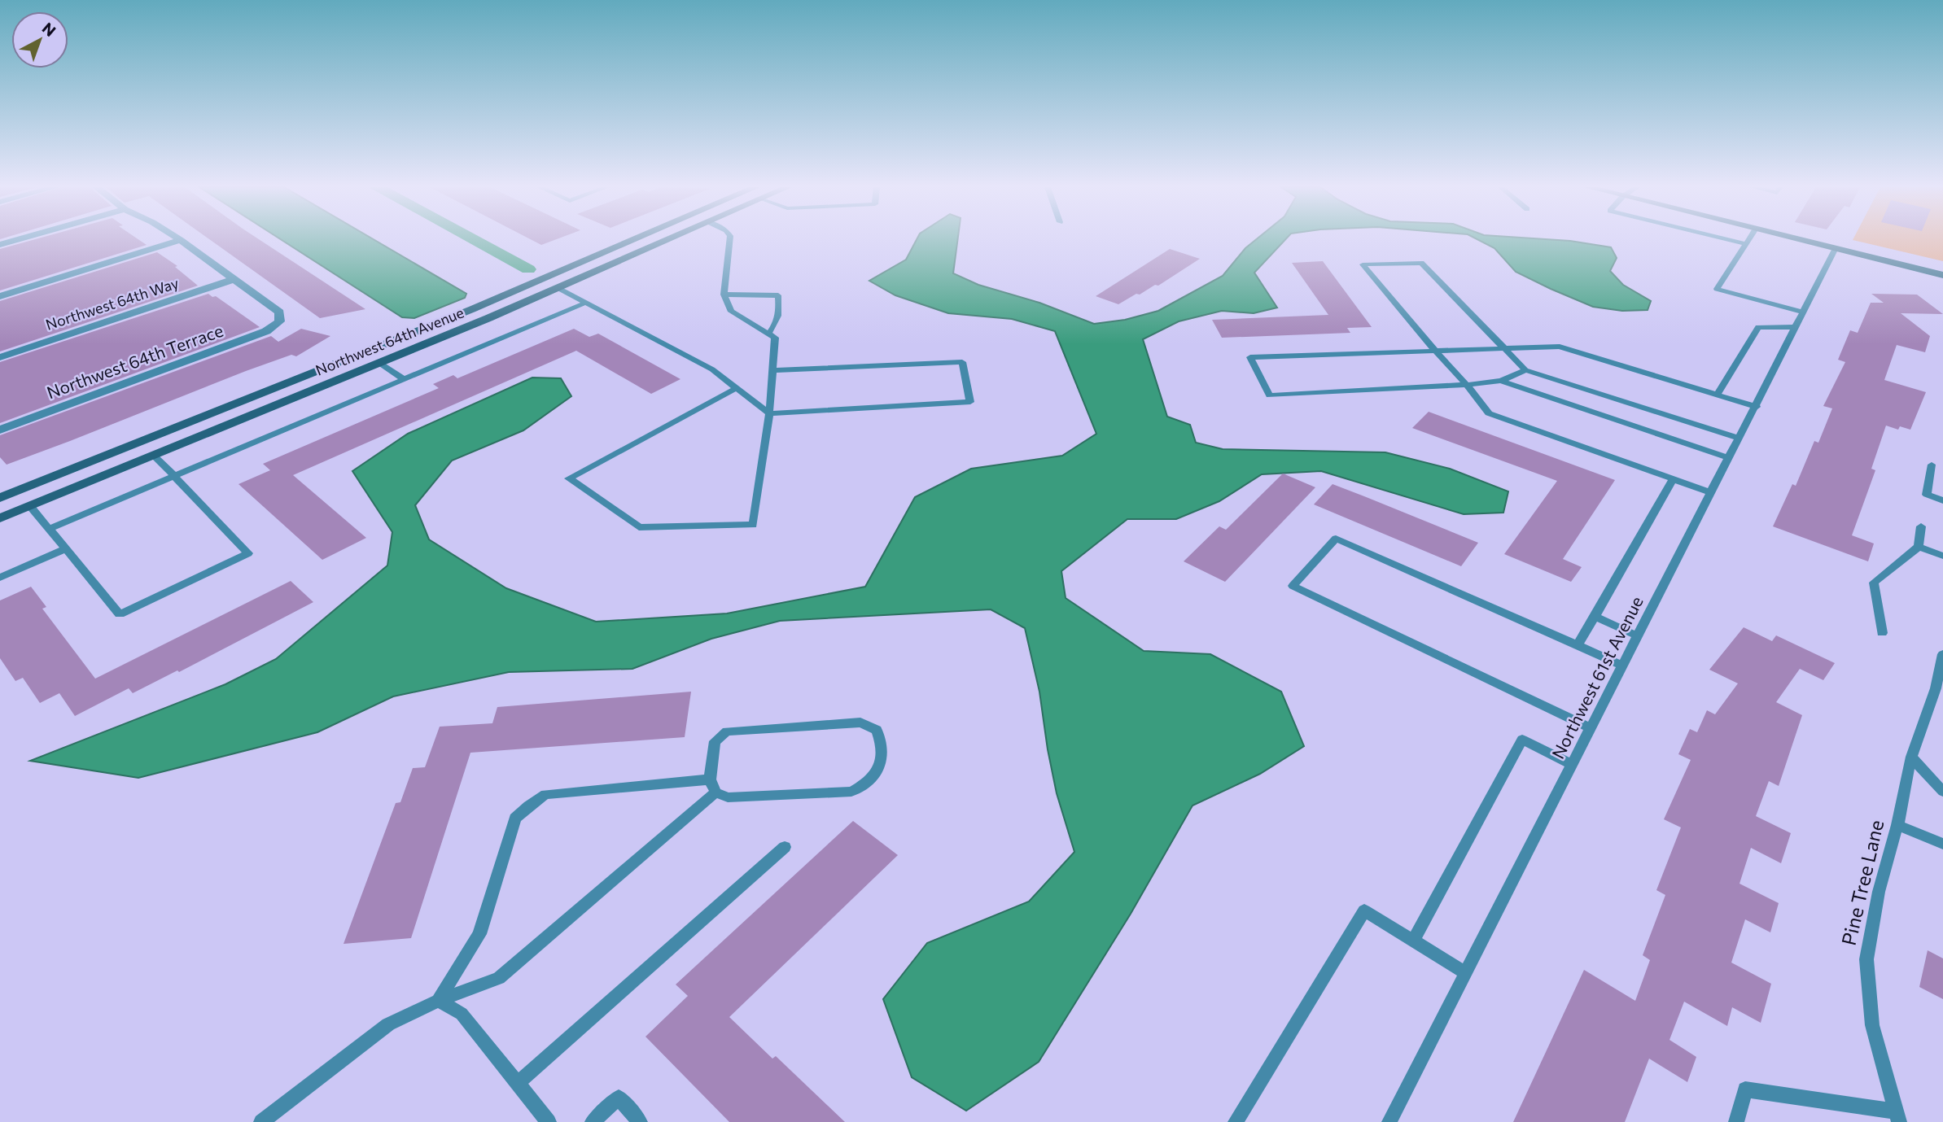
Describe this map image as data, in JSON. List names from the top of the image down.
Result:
{
  "streets": {
    "street": ["Northwest 64th Way", "Northwest 64th Avenue", "Northwest 64th Terrace"],
    "lane": ["Northwest 61st Avenue", "Pine Tree Lane"]
  },
  "crossings": [
    ["Northwest 64th Way", "Northwest 64th Terrace"]
  ],
  "north": "top right"
}
